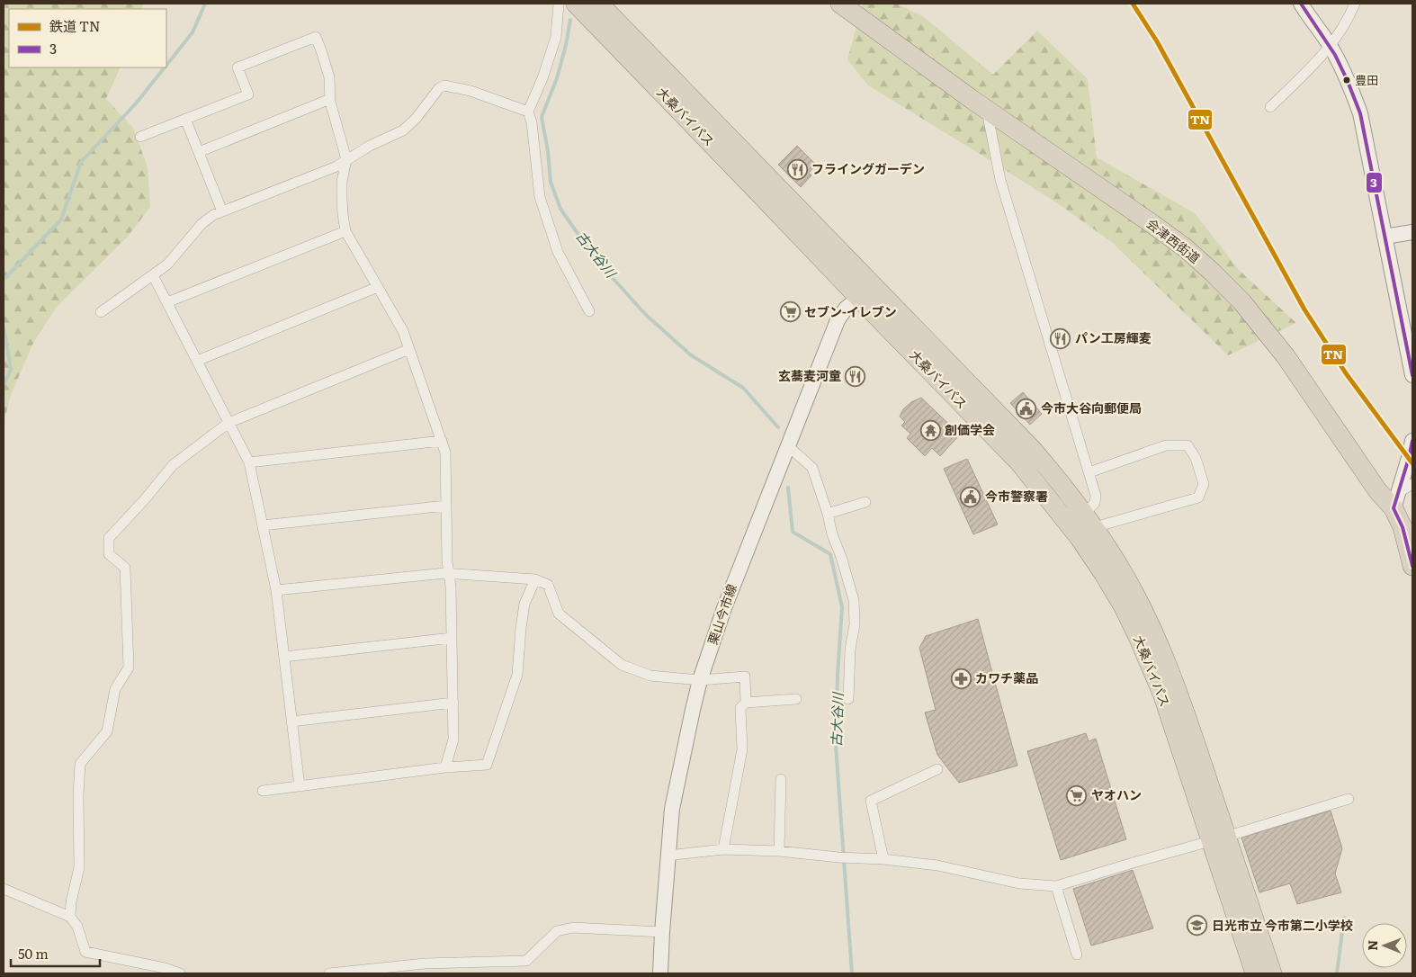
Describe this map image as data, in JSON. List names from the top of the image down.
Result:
{
  "streets": {
    "highway": ["大桑バイパス", "会津西街道"],
    "main road": ["栗山今市線"]
  },
  "crossings": [
    ["大桑バイパス", "栗山今市線"]
  ],
  "water": ["古大谷川"],
  "places": {
    "other": ["豊田"],
    "restaurant": ["フライングガーデン", "パン工房輝麦", "玄蕎麦河童"],
    "supermarket": ["セブン-イレブン", "ヤオハン"],
    "public building": ["今市大谷向郵便局", "今市警察署"],
    "temple": ["創価学会"],
    "pharmacy": ["カワチ薬品"],
    "school or university": ["日光市立 今市第二小学校"]
  },
  "lines": ["rail line TN", "transit line 3"],
  "legend": ["鉄道 TN", "3"],
  "scale_bar": "50 m",
  "north": "left"
}
